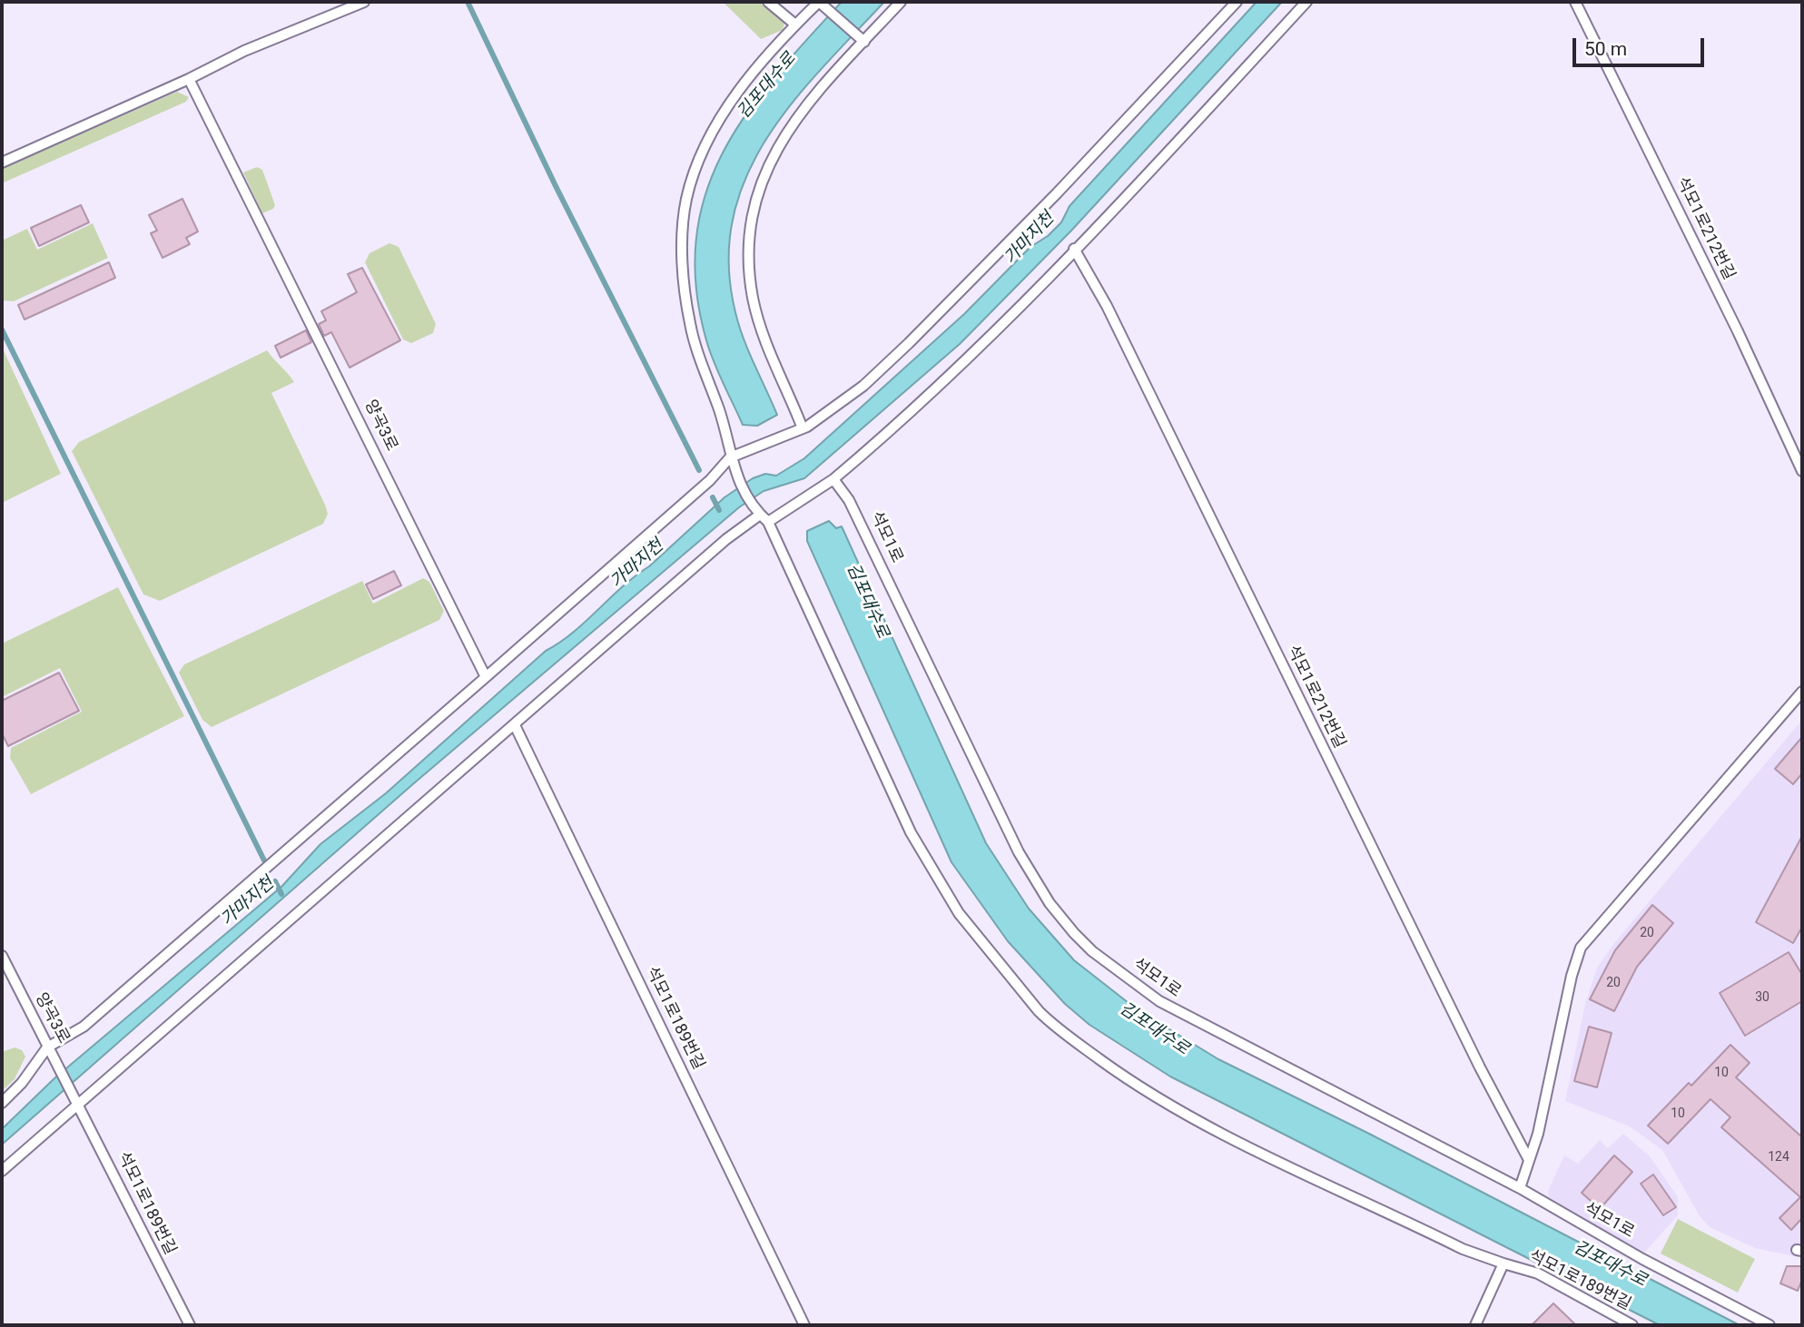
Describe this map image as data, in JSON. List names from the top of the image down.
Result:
{
  "streets": {
    "lane": [
      "석모1로212번길",
      "양곡3로",
      "석모1로",
      "석모1로189번길"
    ]
  },
  "crossings": [
    ["양곡3로", "석모1로189번길"]
  ],
  "water": ["김포대수로", "가마지천"],
  "house_numbers": [
    "20",
    "20",
    "30",
    "10",
    "10",
    "124"
  ],
  "scale_bar": "50 m"
}
